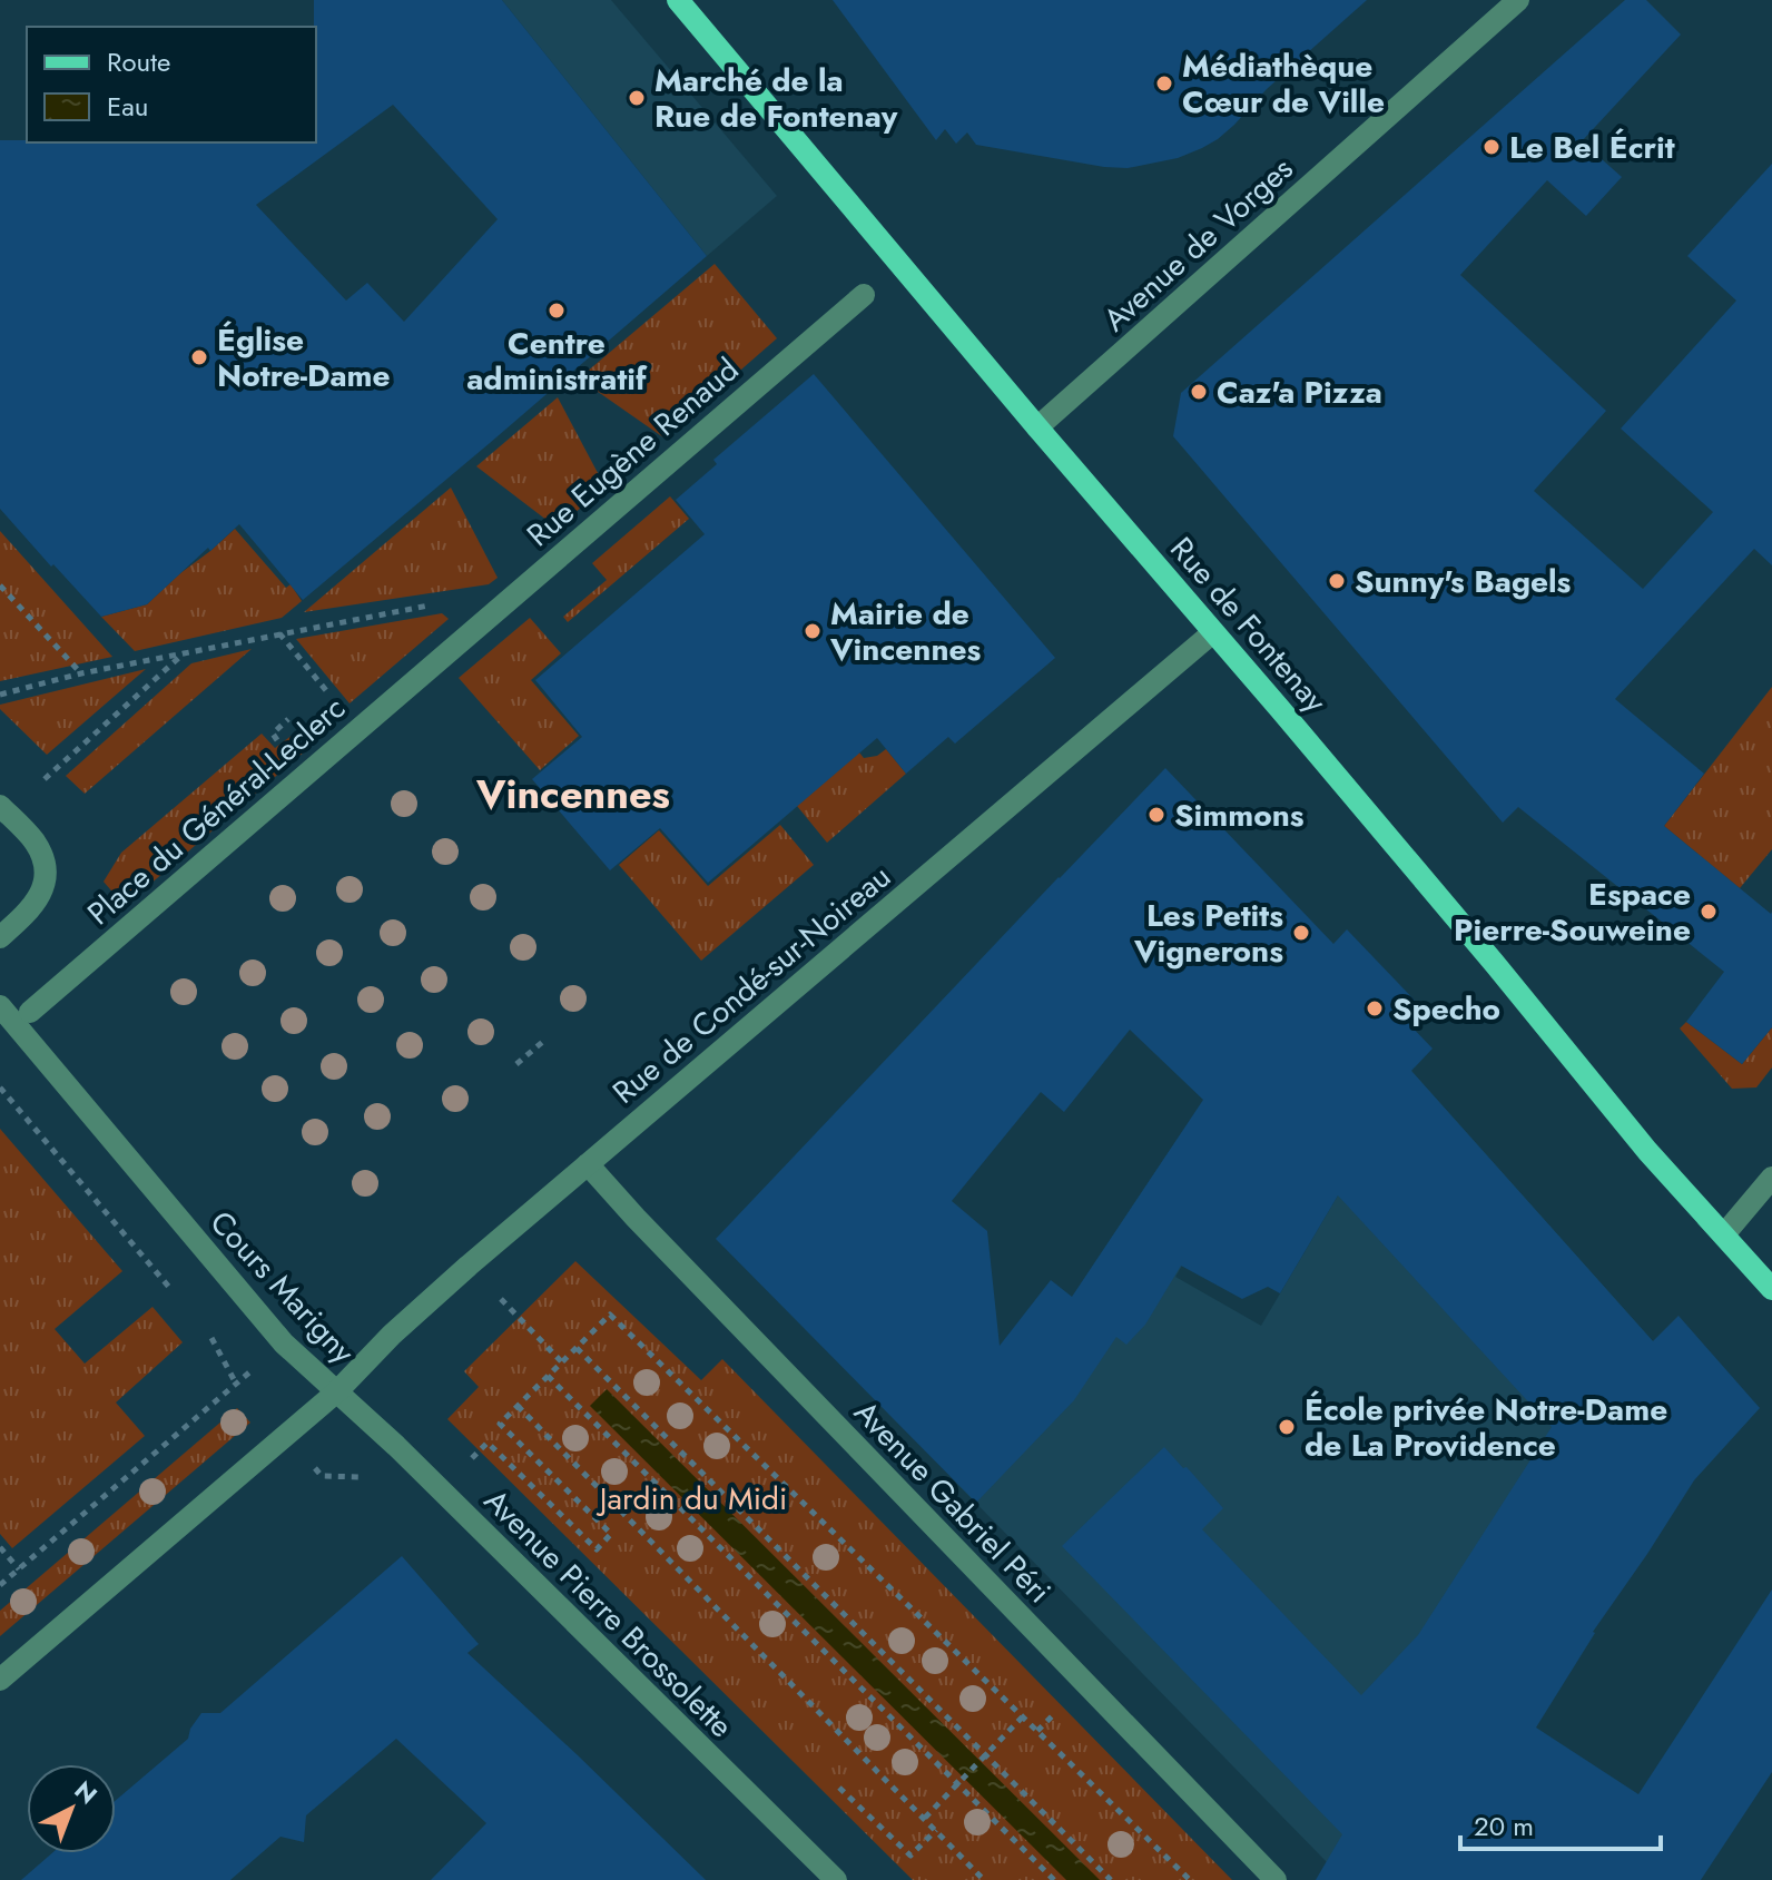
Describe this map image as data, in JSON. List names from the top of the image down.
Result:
{
  "streets": {
    "main road": ["Rue de Fontenay"],
    "street": [
      "Avenue de Vorges",
      "Rue Eugène Renaud",
      "Place du Général-Leclerc",
      "Rue de Condé-sur-Noireau",
      "Cours Marigny",
      "Avenue Gabriel Péri",
      "Avenue Pierre Brossolette"
    ]
  },
  "crossings": [
    ["Avenue de Vorges", "Rue de Fontenay"],
    ["Rue Eugène Renaud", "Place du Général-Leclerc"],
    ["Rue de Fontenay", "Rue de Condé-sur-Noireau"],
    ["Rue de Condé-sur-Noireau", "Cours Marigny"],
    ["Rue de Condé-sur-Noireau", "Avenue Gabriel Péri"],
    ["Rue de Condé-sur-Noireau", "Avenue Pierre Brossolette"],
    ["Cours Marigny", "Avenue Pierre Brossolette"]
  ],
  "districts": ["Vincennes"],
  "parks": ["Jardin du Midi"],
  "places": [
    "Médiathèque Cœur de Ville",
    "Marché de la Rue de Fontenay",
    "Le Bel Écrit",
    "Centre administratif",
    "Église Notre-Dame",
    "Caz'a Pizza",
    "Sunny's Bagels",
    "Mairie de Vincennes",
    "Simmons",
    "Espace Pierre-Souweine",
    "Les Petits Vignerons",
    "Specho",
    "École privée Notre-Dame de La Providence"
  ],
  "legend": ["Route", "Eau"],
  "scale_bar": "20 m",
  "north": "top right"
}
